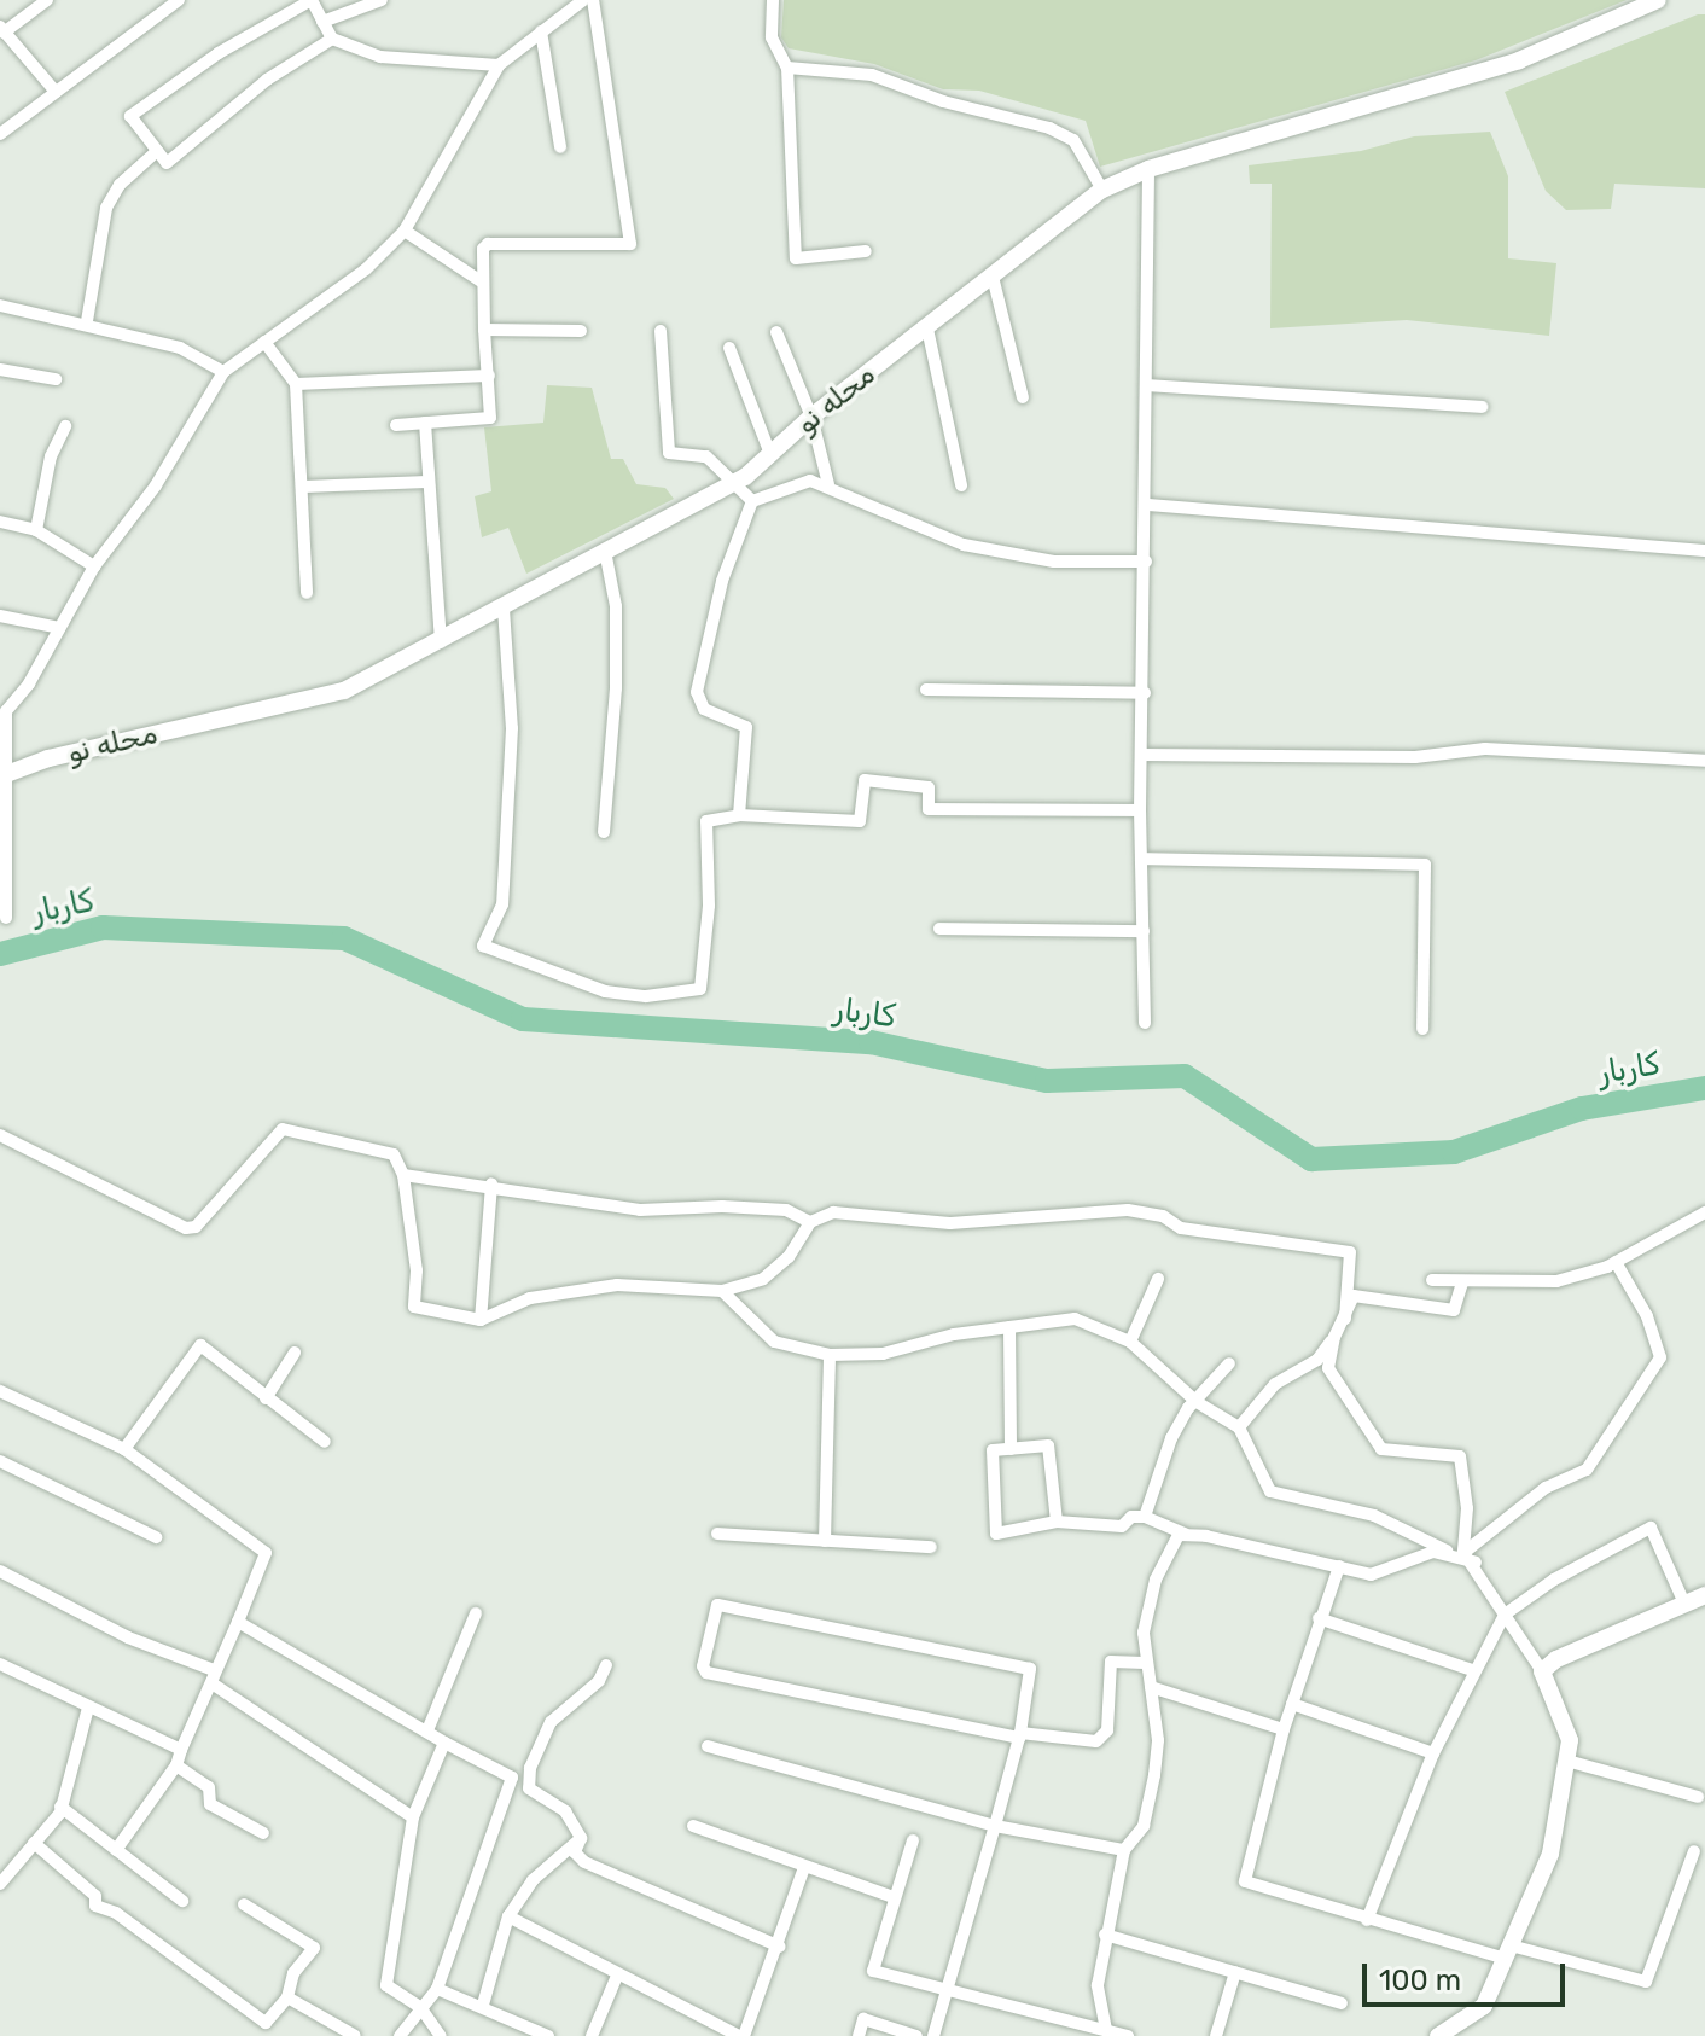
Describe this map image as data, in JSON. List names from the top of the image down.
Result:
{
  "streets": {
    "street": ["محله نو"]
  },
  "water": ["کاربار"],
  "scale_bar": "100 m"
}
